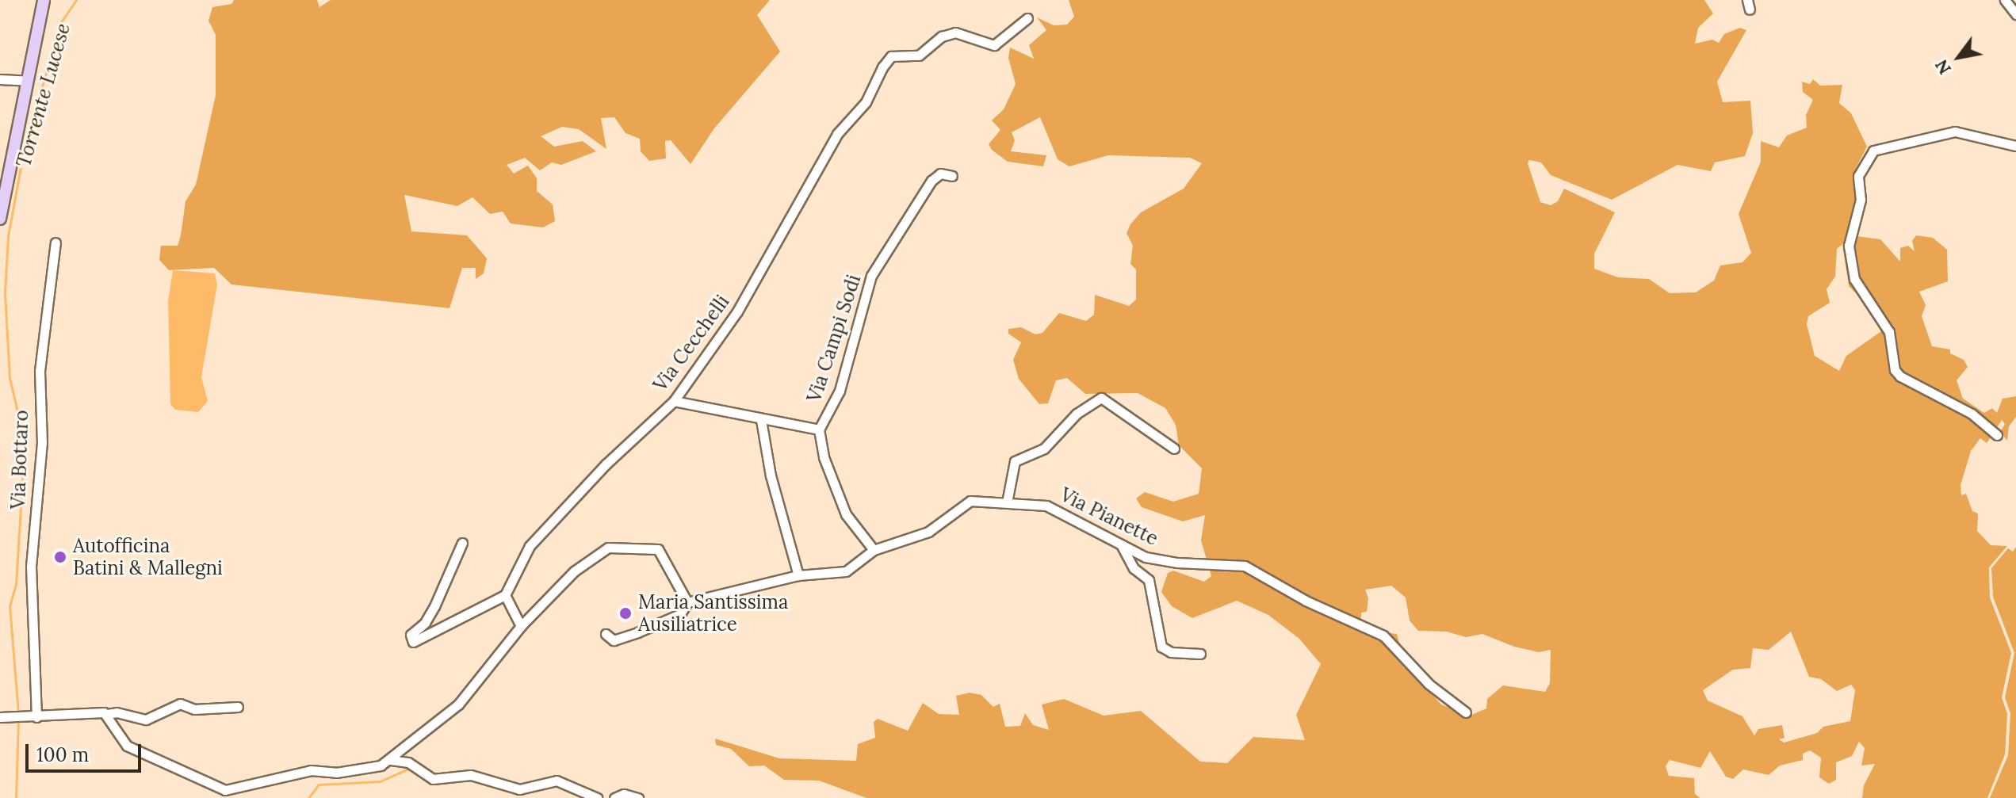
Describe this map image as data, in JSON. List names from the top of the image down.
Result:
{
  "streets": {
    "street": [
      "Via Campi Sodi",
      "Via Cecchelli",
      "Via Bottaro",
      "Via Pianette"
    ]
  },
  "water": ["Torrente Lucese"],
  "places": ["Autofficina Batini & Mallegni", "Maria Santissima Ausiliatrice"],
  "scale_bar": "100 m",
  "north": "bottom left"
}
